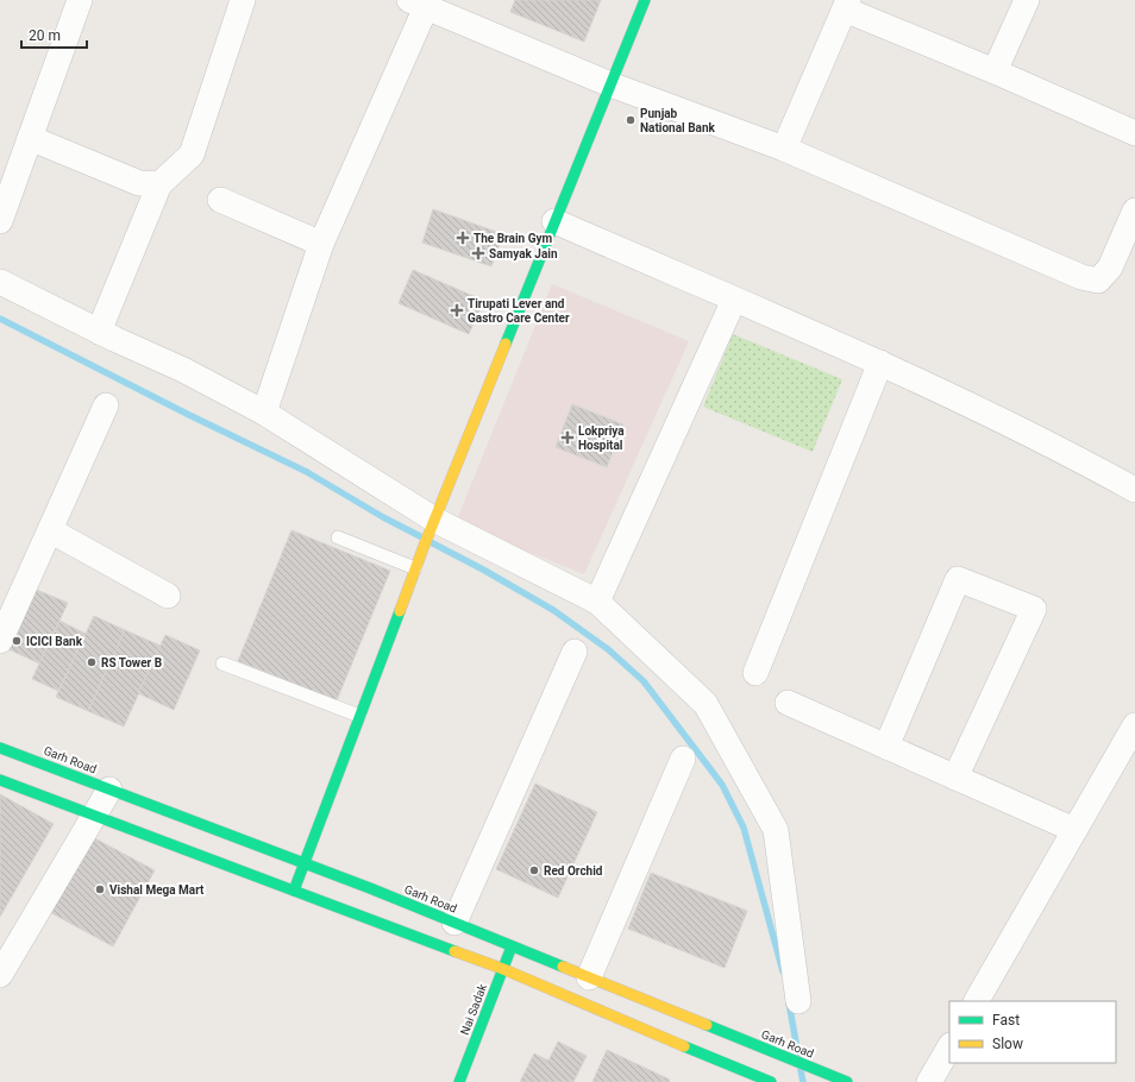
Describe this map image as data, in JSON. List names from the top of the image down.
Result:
{
  "streets": {
    "main road": ["Garh Road", "Nai Sadak"]
  },
  "crossings": [
    ["Garh Road", "Nai Sadak"]
  ],
  "places": {
    "other": [
      "Punjab National Bank",
      "ICICI Bank",
      "RS Tower B",
      "Red Orchid",
      "Vishal Mega Mart"
    ],
    "health": [
      "The Brain Gym",
      "Samyak Jain",
      "Tirupati Lever and Gastro Care Center",
      "Lokpriya Hospital"
    ]
  },
  "legend": ["Fast", "Slow"],
  "scale_bar": "20 m"
}
